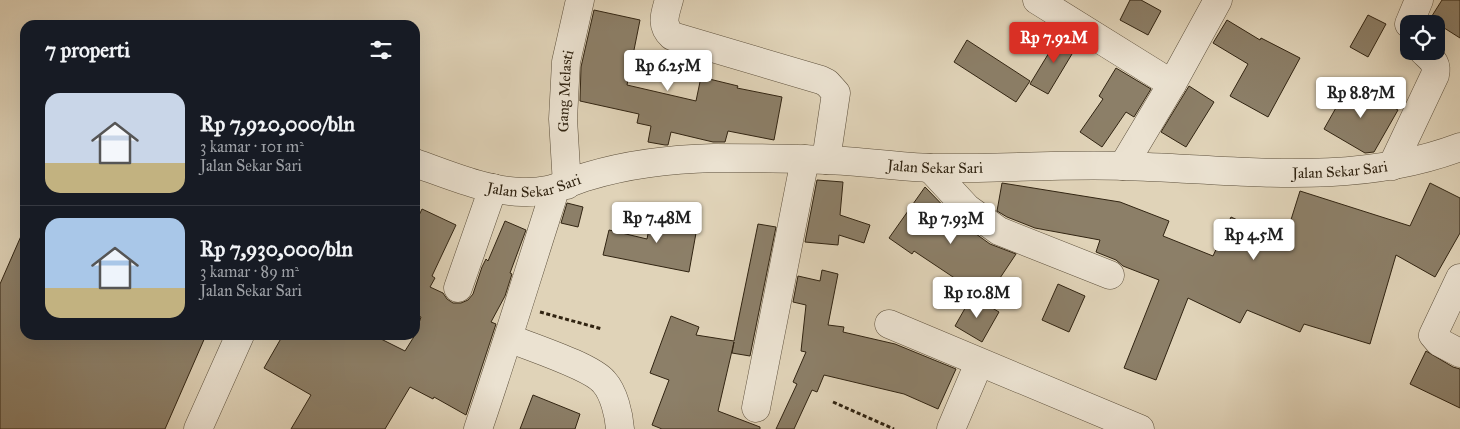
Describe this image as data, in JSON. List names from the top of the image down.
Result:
{
  "streets": {
    "street": ["Gang Melasti", "Jalan Sekar Sari"]
  },
  "crossings": [
    ["Gang Melasti", "Jalan Sekar Sari"]
  ],
  "page": {
    "heading": "7 properti",
    "price": [
      "Rp 7.92M",
      "Rp 6.25M",
      "Rp 8.87M",
      "Rp 7.48M",
      "Rp 7.93M",
      "Rp 4.5M",
      "Rp 10.8M"
    ],
    "list": [
      {
        "name": "Rp 7,920,000/bln",
        "note": "3 kamar · 101 m² · Jalan Sekar Sari"
      },
      {
        "name": "Rp 7,930,000/bln",
        "note": "3 kamar · 89 m² · Jalan Sekar Sari"
      }
    ]
  }
}
